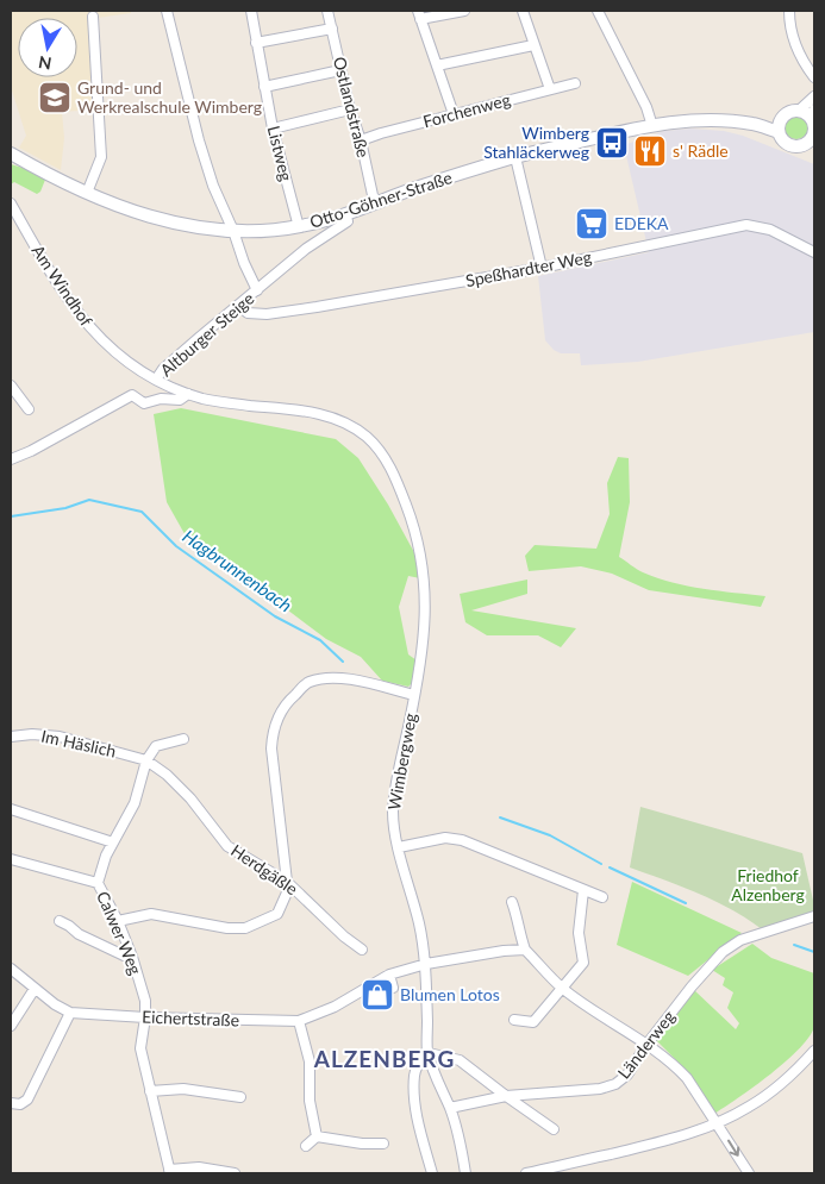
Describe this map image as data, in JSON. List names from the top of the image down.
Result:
{
  "streets": {
    "street": [
      "Ostlandstraße",
      "Forchenweg",
      "Listweg",
      "Otto-Göhner-Straße",
      "Speßhardter Weg",
      "Am Windhof",
      "Altburger Steige",
      "Im Häslich",
      "Wimbergweg",
      "Herdgäßle",
      "Calwer Weg",
      "Eichertstraße",
      "Länderweg"
    ]
  },
  "crossings": [
    ["Ostlandstraße", "Forchenweg"],
    ["Ostlandstraße", "Otto-Göhner-Straße"],
    ["Listweg", "Otto-Göhner-Straße"],
    ["Otto-Göhner-Straße", "Altburger Steige"],
    ["Speßhardter Weg", "Altburger Steige"],
    ["Am Windhof", "Altburger Steige"],
    ["Am Windhof", "Wimbergweg"],
    ["Im Häslich", "Herdgäßle"],
    ["Im Häslich", "Calwer Weg"],
    ["Wimbergweg", "Eichertstraße"],
    ["Herdgäßle", "Calwer Weg"],
    ["Calwer Weg", "Eichertstraße"]
  ],
  "districts": ["ALZENBERG"],
  "water": ["Hagbrunnenbach"],
  "parks": ["Friedhof Alzenberg"],
  "places": {
    "school or university": ["Grund- und Werkrealschule Wimberg"],
    "bus stop": ["Wimberg Stahläckerweg"],
    "restaurant": ["s' Rädle"],
    "supermarket": ["EDEKA"],
    "shop": ["Blumen Lotos"]
  },
  "north": "bottom"
}
